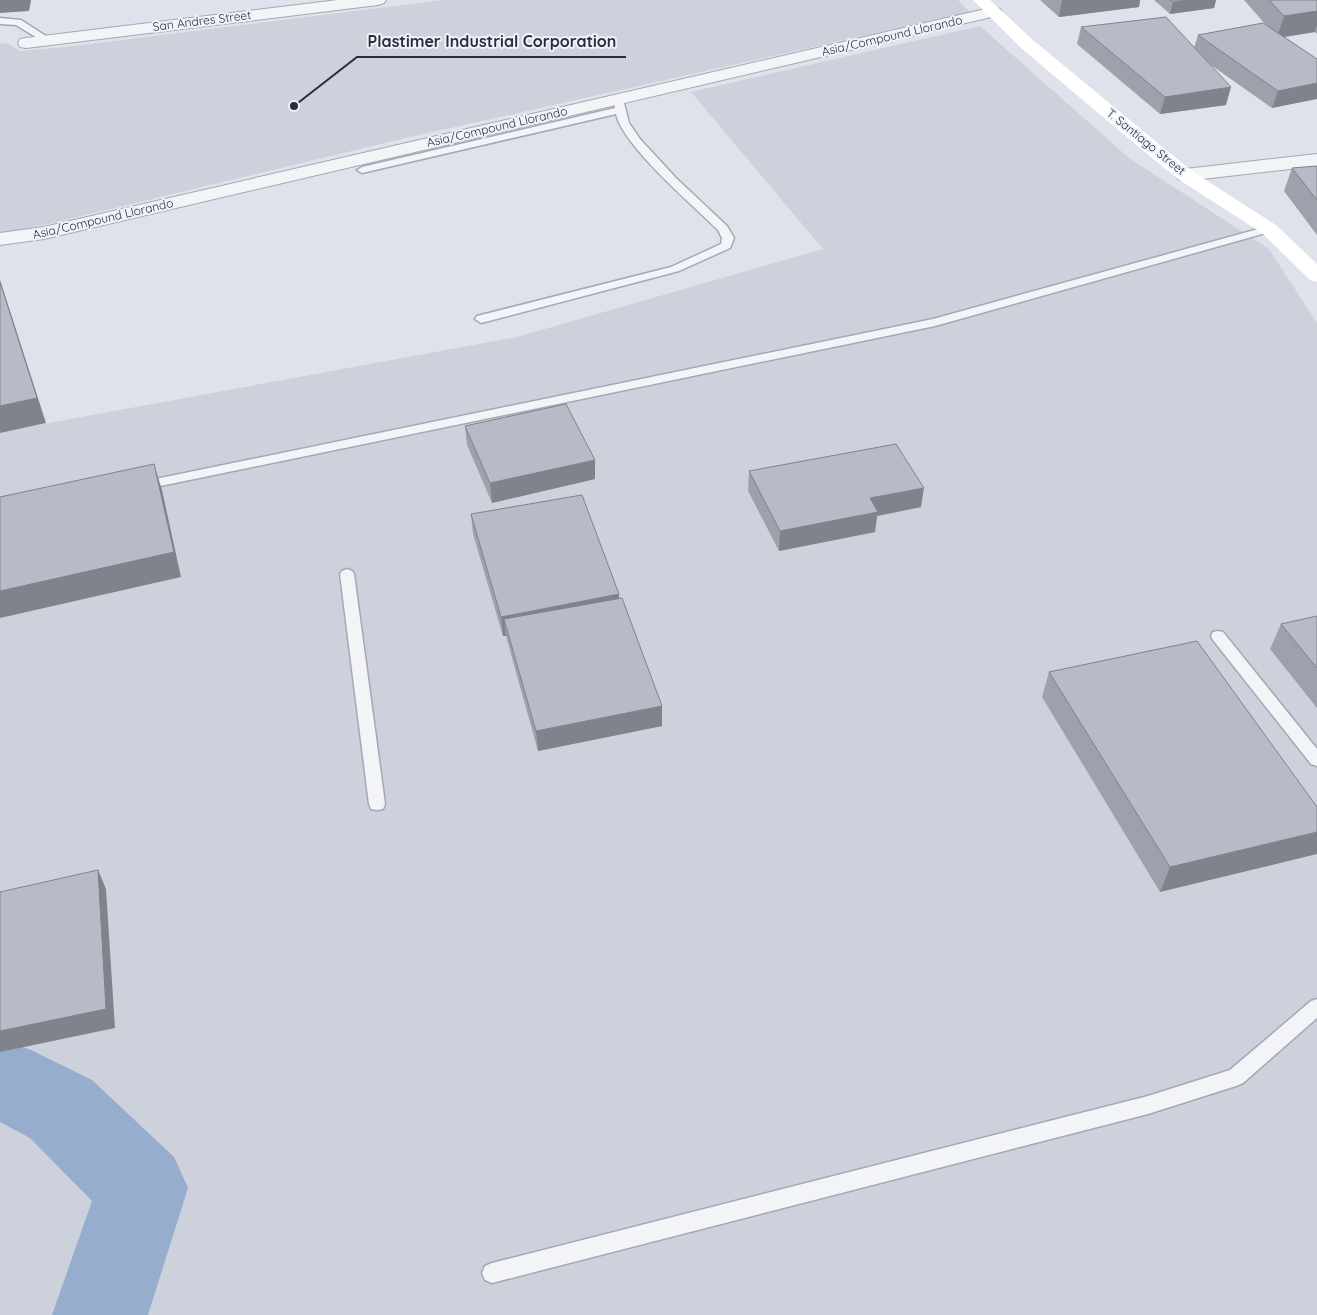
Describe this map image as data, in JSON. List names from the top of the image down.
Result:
{
  "streets": {
    "main road": ["T. Santiago Street"],
    "street": ["San Andres Street", "Asia/Compound Llorando"]
  },
  "crossings": [
    ["Asia/Compound Llorando", "T. Santiago Street"]
  ],
  "places": ["Plastimer Industrial Corporation"]
}
